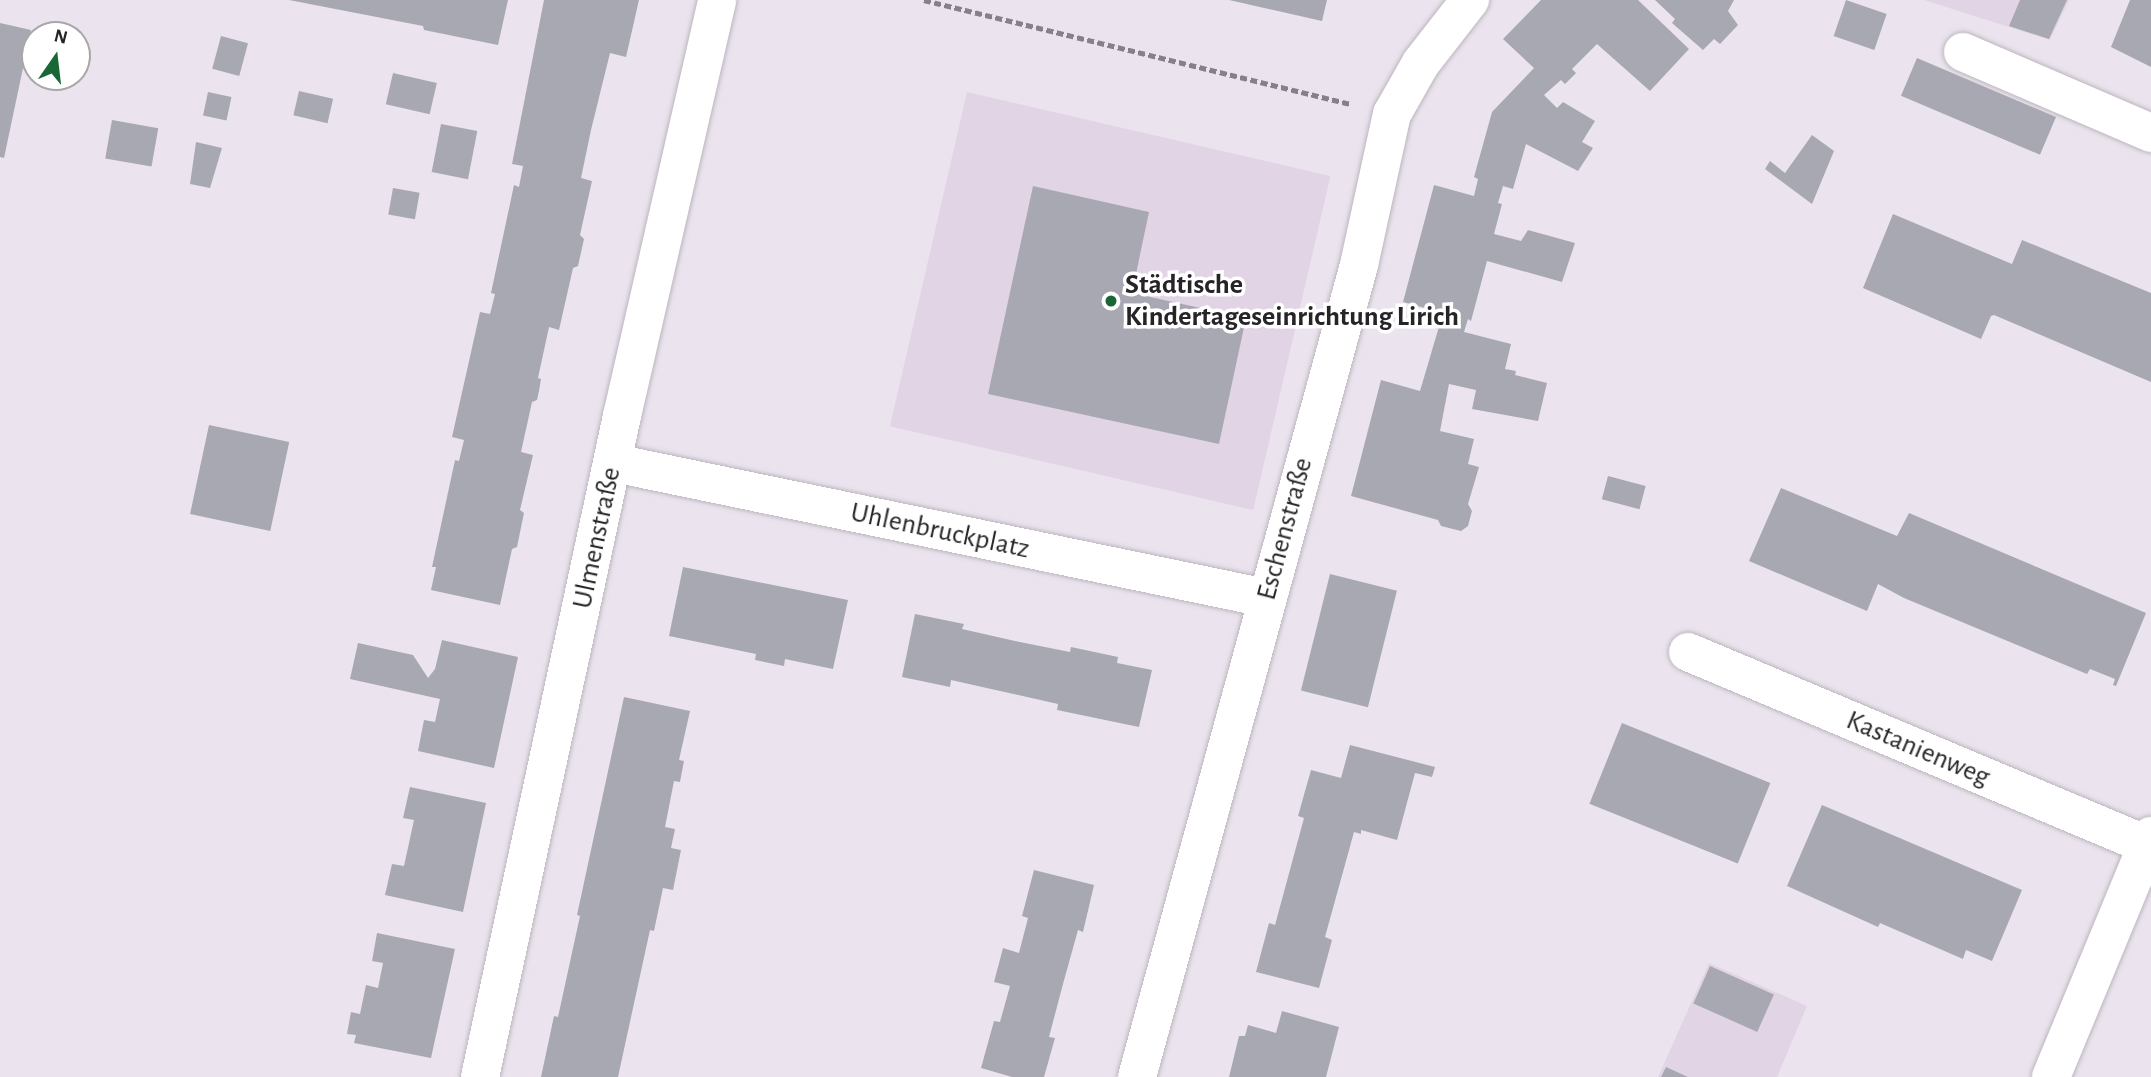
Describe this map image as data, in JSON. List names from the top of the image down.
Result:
{
  "streets": {
    "street": [
      "Eschenstraße",
      "Uhlenbruckplatz",
      "Ulmenstraße",
      "Kastanienweg"
    ]
  },
  "crossings": [
    ["Eschenstraße", "Uhlenbruckplatz"],
    ["Uhlenbruckplatz", "Ulmenstraße"]
  ],
  "places": ["Städtische Kindertageseinrichtung Lirich"],
  "north": "top"
}
